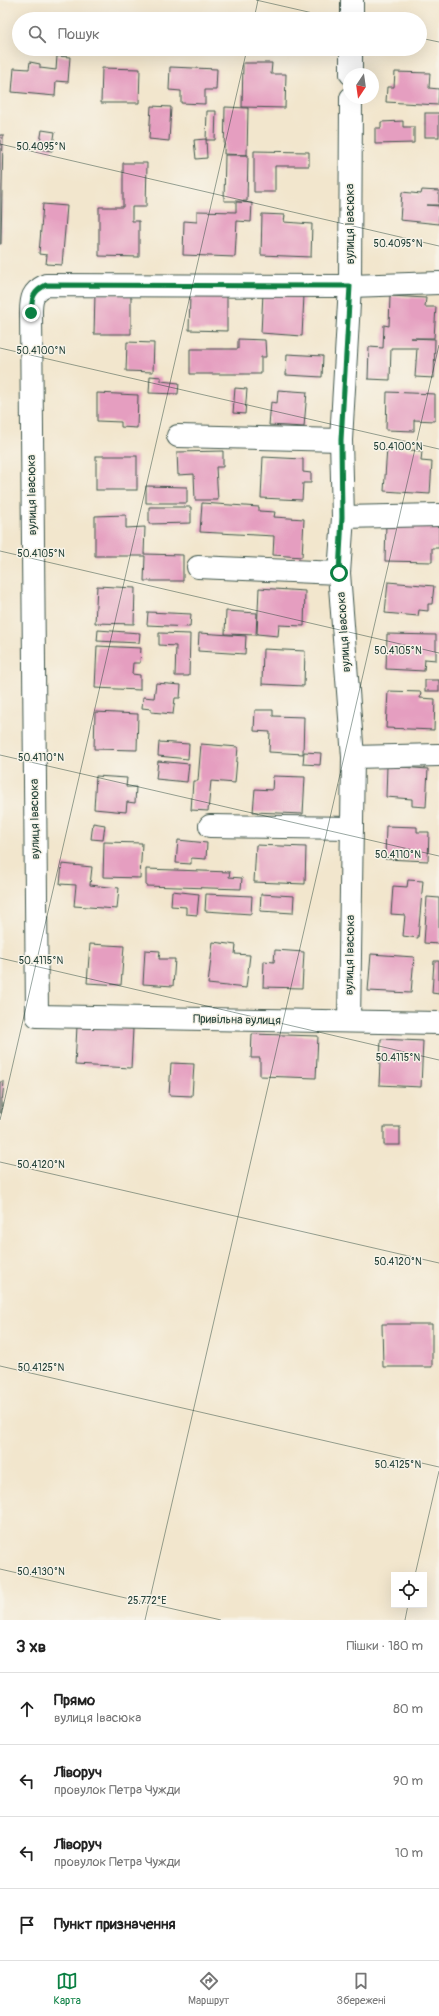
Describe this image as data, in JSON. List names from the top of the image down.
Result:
{
  "streets": {
    "street": ["вулиця Івасюка", "Привільна вулиця"]
  },
  "crossings": [
    ["вулиця Івасюка", "Привільна вулиця"]
  ],
  "north": "bottom",
  "page": {
    "search": "Пошук",
    "heading": ["3 хв", "Пішки · 180 m"],
    "list": [
      ["Прямо", "вулиця Івасюка", "80 m"],
      ["Ліворуч", "провулок Петра Чужди", "90 m"],
      ["Ліворуч", "провулок Петра Чужди", "10 m"],
      "Пункт призначення"
    ],
    "nav": ["Карта", "Маршрут", "Збережені"]
  },
  "coordinates": [
    "50.4095°N",
    "50.4100°N",
    "50.4105°N",
    "50.4110°N",
    "50.4115°N",
    "50.4120°N",
    "50.4125°N",
    "50.4130°N",
    "25.772°E"
  ]
}
